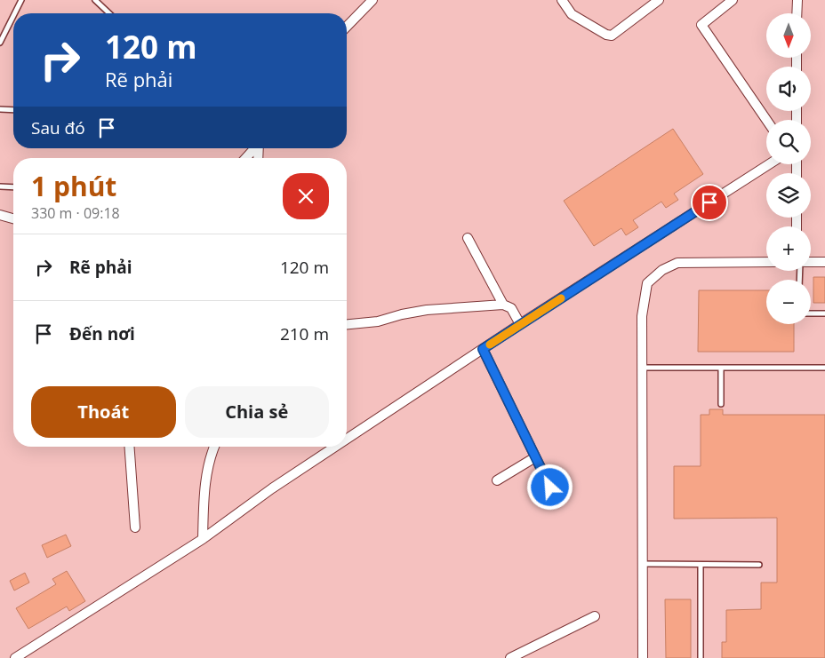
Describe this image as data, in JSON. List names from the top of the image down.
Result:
{
  "north": "bottom",
  "page": {
    "map_buttons": ["+", "−"],
    "turn": ["120 m", "Rẽ phải"],
    "then": "Sau đó",
    "heading": ["1 phút", "330 m · 09:18"],
    "list": [
      {
        "name": "Rẽ phải",
        "value": "120 m"
      },
      {
        "name": "Đến nơi",
        "value": "210 m"
      }
    ],
    "buttons": ["Thoát", "Chia sẻ"]
  }
}
